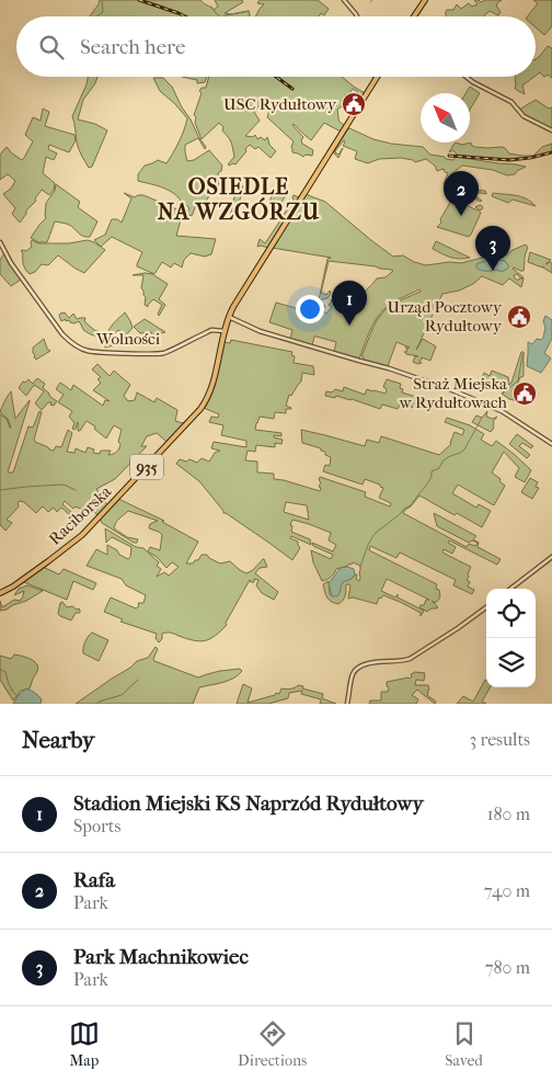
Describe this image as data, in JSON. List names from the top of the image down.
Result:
{
  "streets": {
    "main road": ["935", "Raciborska"],
    "street": ["Wolności"]
  },
  "crossings": [
    ["Wolności", "Raciborska"]
  ],
  "districts": ["OSIEDLE NA WZGÓRZU"],
  "places": {
    "public building": ["USC Rydułtowy", "Urząd Pocztowy Rydułtowy", "Straż Miejska w Rydułtowach"]
  },
  "north": "top left",
  "page": {
    "search": "Search here",
    "pins": ["2", "3", "1"],
    "heading": ["Nearby", "3 results"],
    "list": [
      {
        "mark": "1",
        "name": "Stadion Miejski KS Naprzód Rydułtowy",
        "note": "Sports",
        "value": "180 m"
      },
      {
        "mark": "2",
        "name": "Rafa",
        "note": "Park",
        "value": "740 m"
      },
      {
        "mark": "3",
        "name": "Park Machnikowiec",
        "note": "Park",
        "value": "780 m"
      }
    ],
    "nav": ["Map", "Directions", "Saved"]
  }
}
